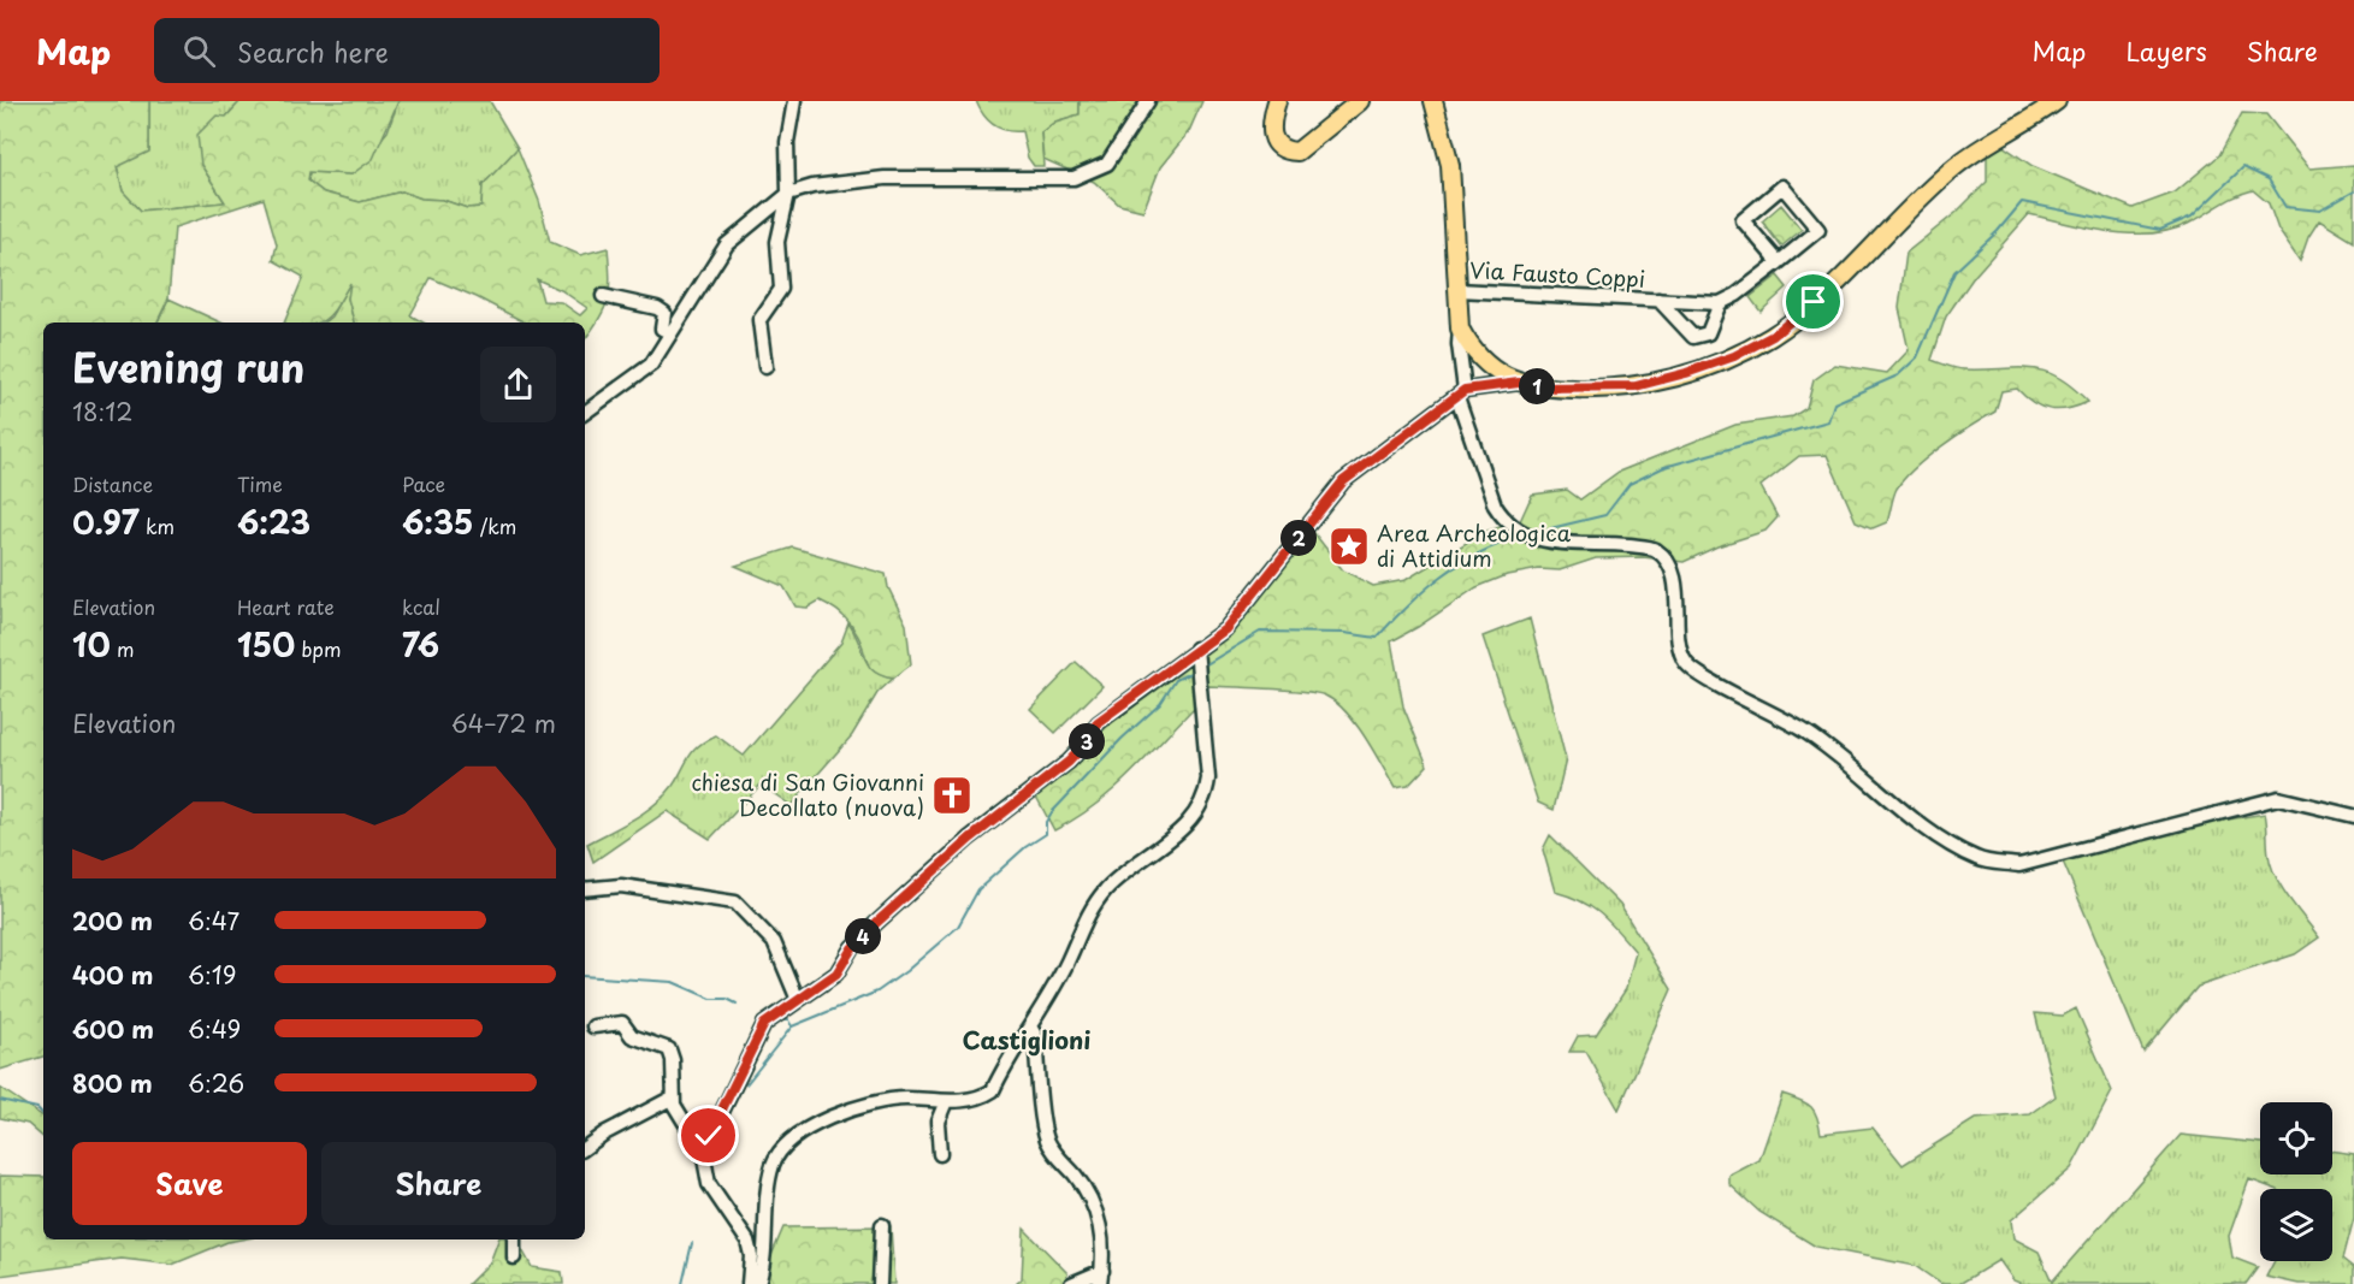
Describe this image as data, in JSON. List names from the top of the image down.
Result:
{
  "streets": {
    "street": ["Via Fausto Coppi"]
  },
  "districts": ["Castiglioni"],
  "places": {
    "place": ["Area Archeologica di Attidium"],
    "church": ["chiesa di San Giovanni Decollato (nuova)"]
  },
  "page": {
    "header": "Map",
    "search": "Search here",
    "nav": ["Map", "Layers", "Share"],
    "heading": ["Evening run", "18:12"],
    "pins": [
      "1",
      "2",
      "3",
      "4"
    ],
    "stats": [
      ["Distance", "0.97 km"],
      ["Time", "6:23"],
      ["Pace", "6:35 /km"],
      ["Elevation", "10 m"],
      ["Heart rate", "150 bpm"],
      ["kcal", "76"]
    ],
    "chart": ["Elevation", "64–72 m"],
    "list": [
      {
        "name": "200 m",
        "note": "6:47"
      },
      {
        "name": "400 m",
        "note": "6:19"
      },
      {
        "name": "600 m",
        "note": "6:49"
      },
      {
        "name": "800 m",
        "note": "6:26"
      }
    ],
    "buttons": ["Save", "Share"]
  }
}
